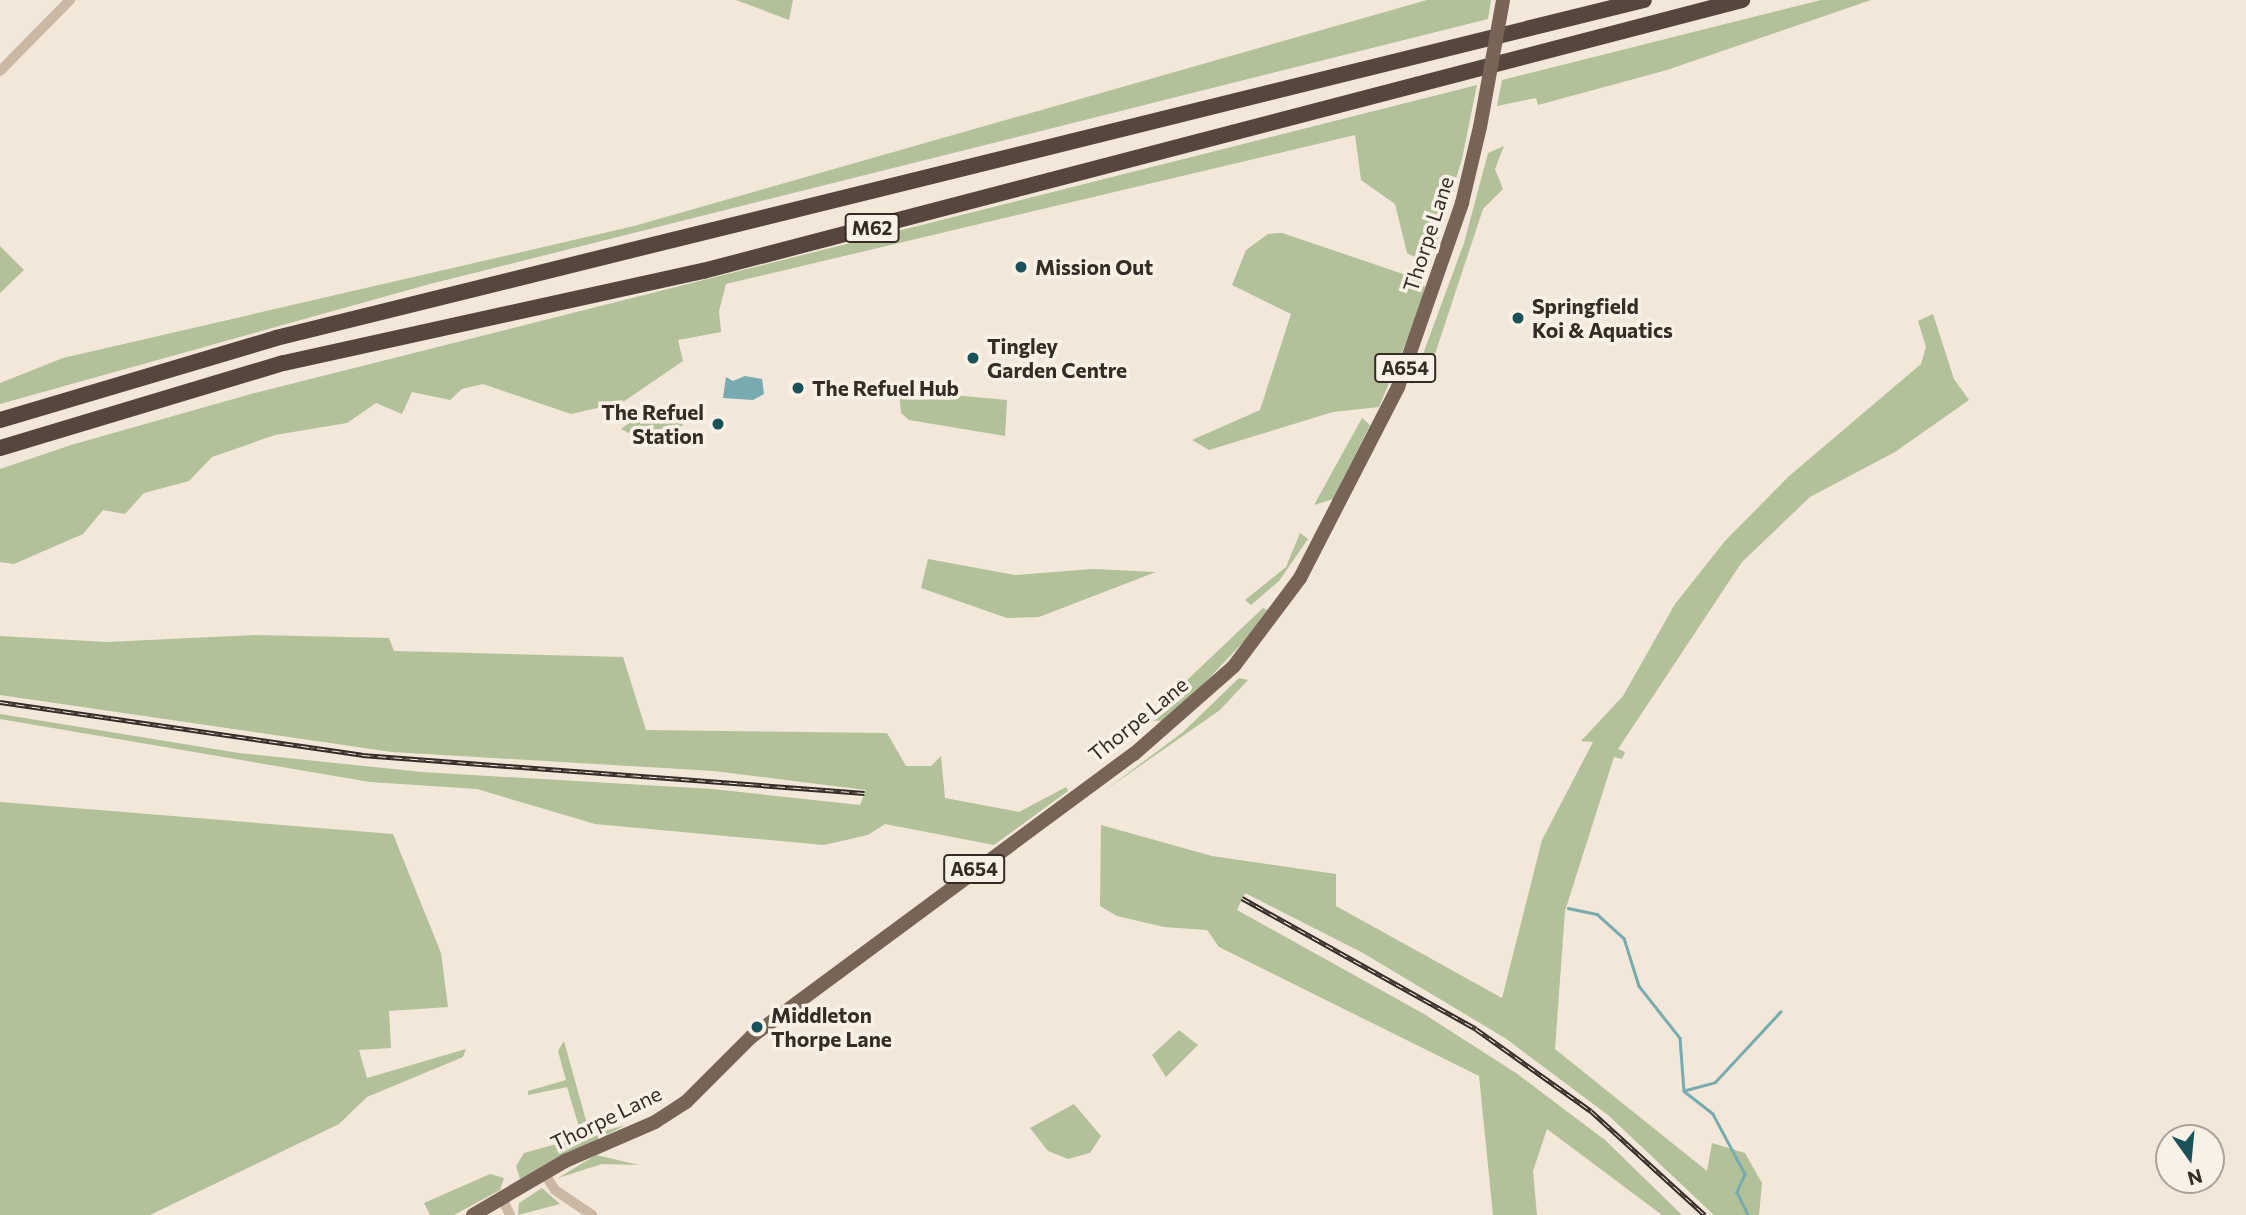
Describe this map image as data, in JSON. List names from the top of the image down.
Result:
{
  "streets": {
    "highway": ["M62"],
    "main road": ["Thorpe Lane", "A654"]
  },
  "places": [
    "Mission Out",
    "Springfield Koi & Aquatics",
    "Tingley Garden Centre",
    "The Refuel Hub",
    "The Refuel Station",
    "Middleton Thorpe Lane"
  ],
  "north": "bottom"
}
